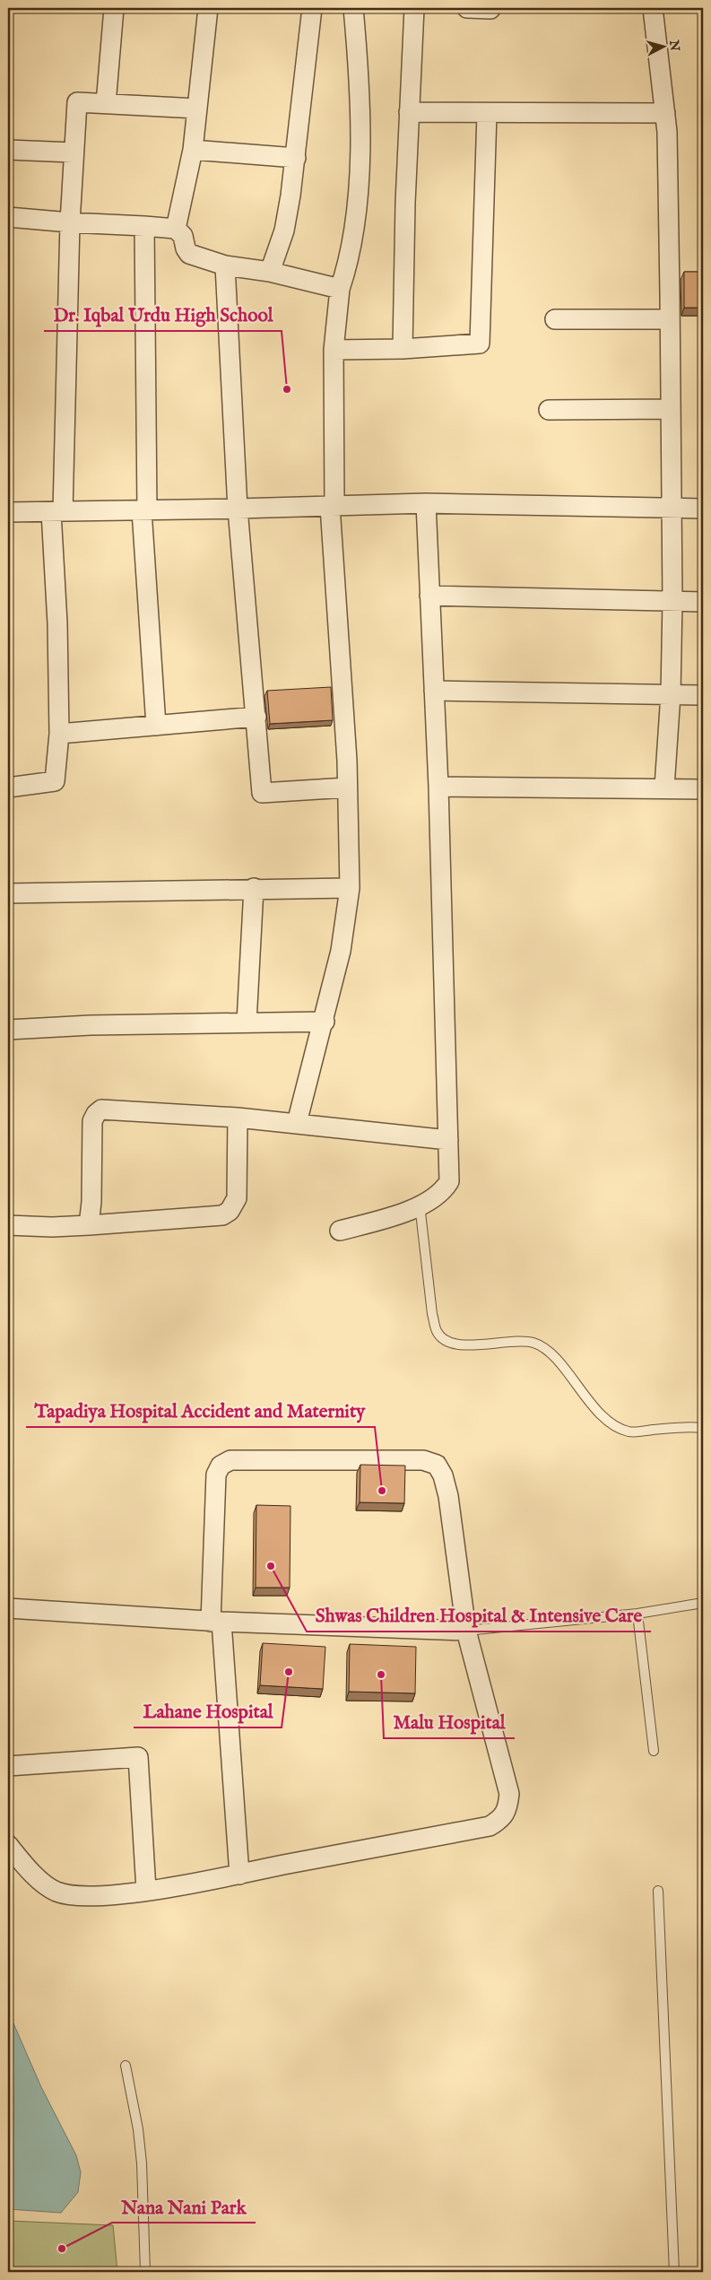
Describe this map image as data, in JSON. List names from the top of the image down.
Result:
{
  "places": [
    "Dr. Iqbal Urdu High School",
    "Tapadiya Hospital Accident and Maternity",
    "Shwas Children Hospital & Intensive Care",
    "Lahane Hospital",
    "Malu Hospital",
    "Nana Nani Park"
  ],
  "north": "right"
}
